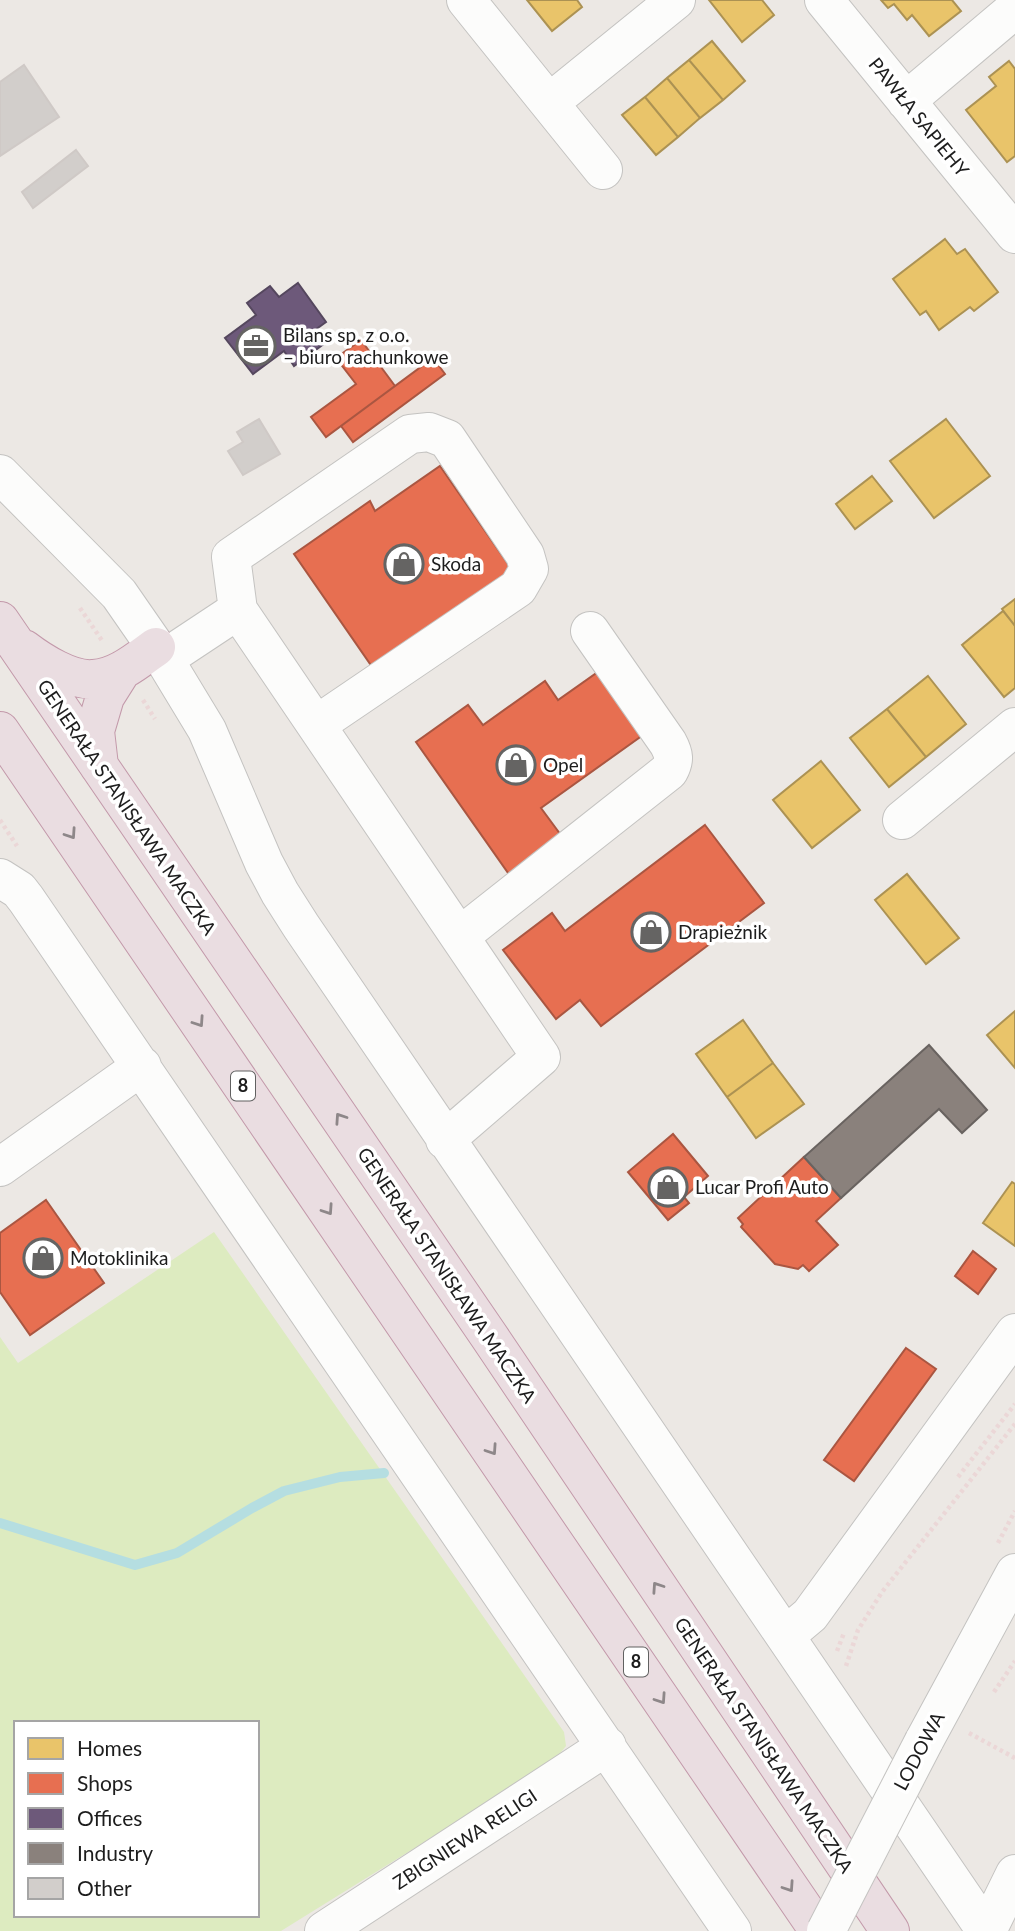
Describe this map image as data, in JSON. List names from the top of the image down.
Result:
{
  "streets": {
    "highway": ["GENERAŁA STANISŁAWA MACZKA", "8"],
    "street": ["PAWŁA SAPIEHY", "LODOWA", "ZBIGNIEWA RELIGI"]
  },
  "places": {
    "office": ["Bilans sp. z o.o. – biuro rachunkowe"],
    "shop": [
      "Skoda",
      "Opel",
      "Drapieżnik",
      "Lucar Profi Auto",
      "Motoklinika"
    ]
  },
  "legend": [
    "Homes",
    "Shops",
    "Offices",
    "Industry",
    "Other"
  ]
}
